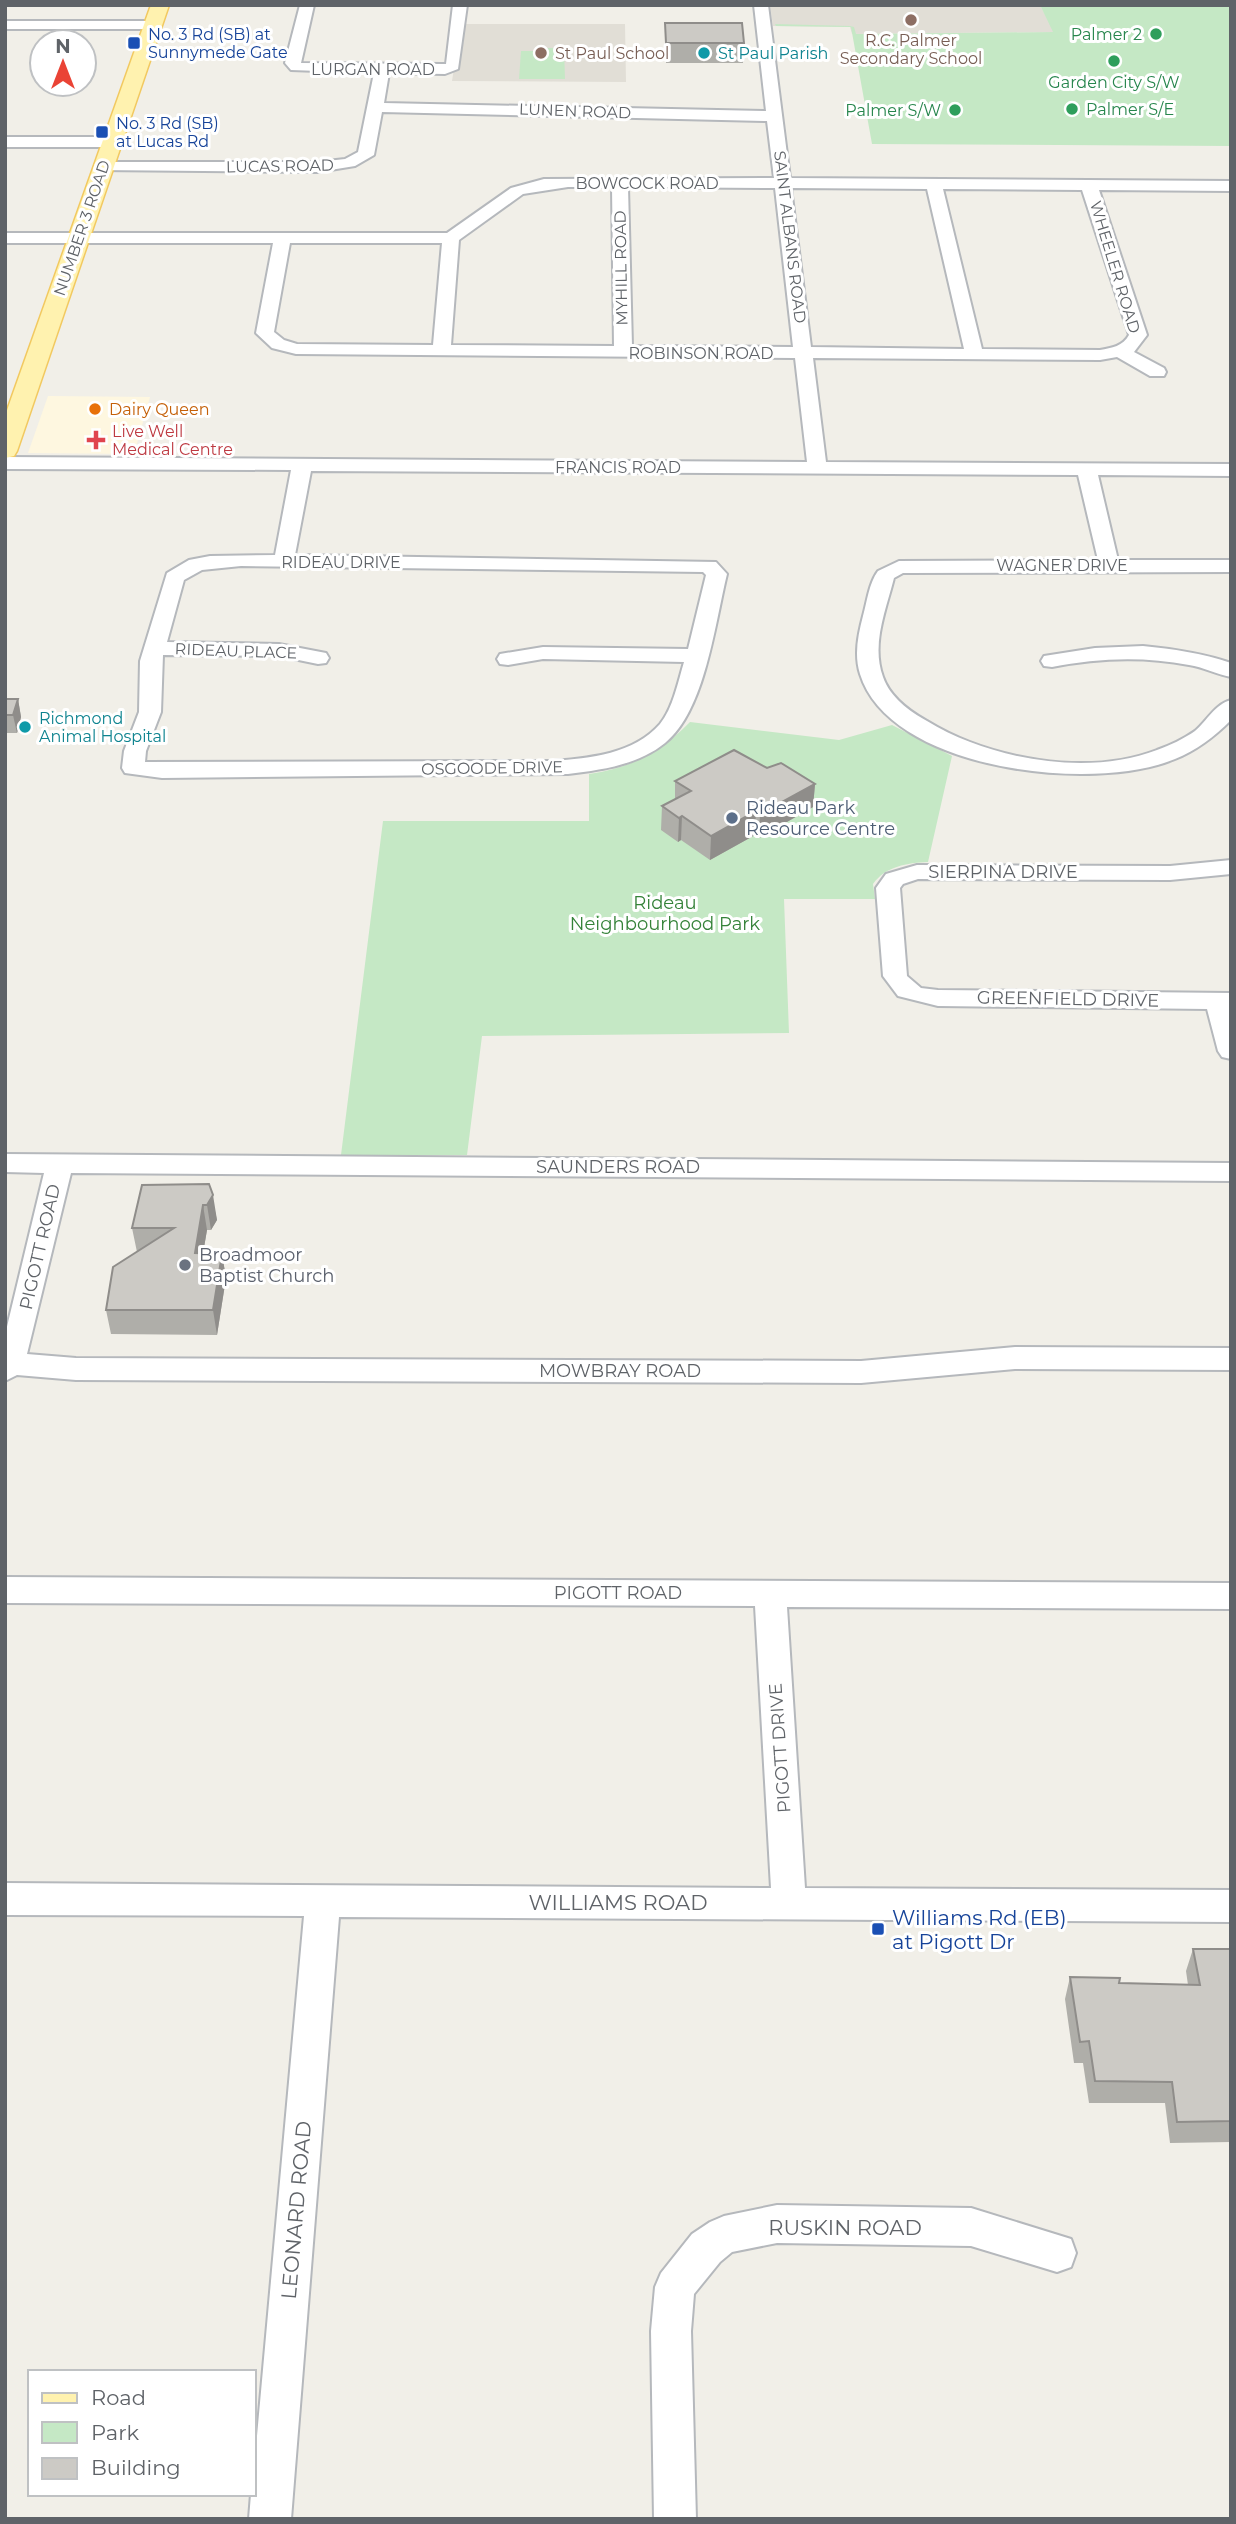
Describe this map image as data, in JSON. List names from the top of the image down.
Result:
{
  "streets": {
    "main road": ["NUMBER 3 ROAD"],
    "street": [
      "LURGAN ROAD",
      "LUNEN ROAD",
      "LUCAS ROAD",
      "BOWCOCK ROAD",
      "SAINT ALBANS ROAD",
      "WHEELER ROAD",
      "MYHILL ROAD",
      "ROBINSON ROAD",
      "FRANCIS ROAD",
      "RIDEAU DRIVE",
      "WAGNER DRIVE",
      "RIDEAU PLACE",
      "OSGOODE DRIVE",
      "SIERPINA DRIVE",
      "GREENFIELD DRIVE",
      "SAUNDERS ROAD",
      "PIGOTT ROAD",
      "MOWBRAY ROAD",
      "PIGOTT DRIVE",
      "WILLIAMS ROAD",
      "LEONARD ROAD",
      "RUSKIN ROAD"
    ]
  },
  "crossings": [
    ["LURGAN ROAD", "LUCAS ROAD"],
    ["LUNEN ROAD", "LUCAS ROAD"],
    ["LUNEN ROAD", "SAINT ALBANS ROAD"],
    ["LUCAS ROAD", "NUMBER 3 ROAD"],
    ["BOWCOCK ROAD", "SAINT ALBANS ROAD"],
    ["BOWCOCK ROAD", "WHEELER ROAD"],
    ["BOWCOCK ROAD", "MYHILL ROAD"],
    ["SAINT ALBANS ROAD", "ROBINSON ROAD"],
    ["SAINT ALBANS ROAD", "FRANCIS ROAD"],
    ["WHEELER ROAD", "ROBINSON ROAD"],
    ["MYHILL ROAD", "ROBINSON ROAD"],
    ["RIDEAU DRIVE", "RIDEAU PLACE"],
    ["RIDEAU DRIVE", "OSGOODE DRIVE"],
    ["SIERPINA DRIVE", "GREENFIELD DRIVE"],
    ["SAUNDERS ROAD", "PIGOTT ROAD"],
    ["PIGOTT ROAD", "MOWBRAY ROAD"],
    ["PIGOTT ROAD", "PIGOTT DRIVE"],
    ["PIGOTT DRIVE", "WILLIAMS ROAD"],
    ["WILLIAMS ROAD", "LEONARD ROAD"]
  ],
  "parks": ["Rideau Neighbourhood Park"],
  "places": {
    "other": [
      "R.C. Palmer Secondary School",
      "Palmer 2",
      "St Paul School",
      "St Paul Parish",
      "Garden City S/W",
      "Palmer S/E",
      "Palmer S/W",
      "Dairy Queen",
      "Richmond Animal Hospital",
      "Rideau Park Resource Centre",
      "Broadmoor Baptist Church"
    ],
    "transit": ["No. 3 Rd (SB) at Sunnymede Gate", "No. 3 Rd (SB) at Lucas Rd", "Williams Rd (EB) at Pigott Dr"],
    "health": ["Live Well Medical Centre"]
  },
  "legend": ["Road", "Park", "Building"],
  "north": "top"
}
